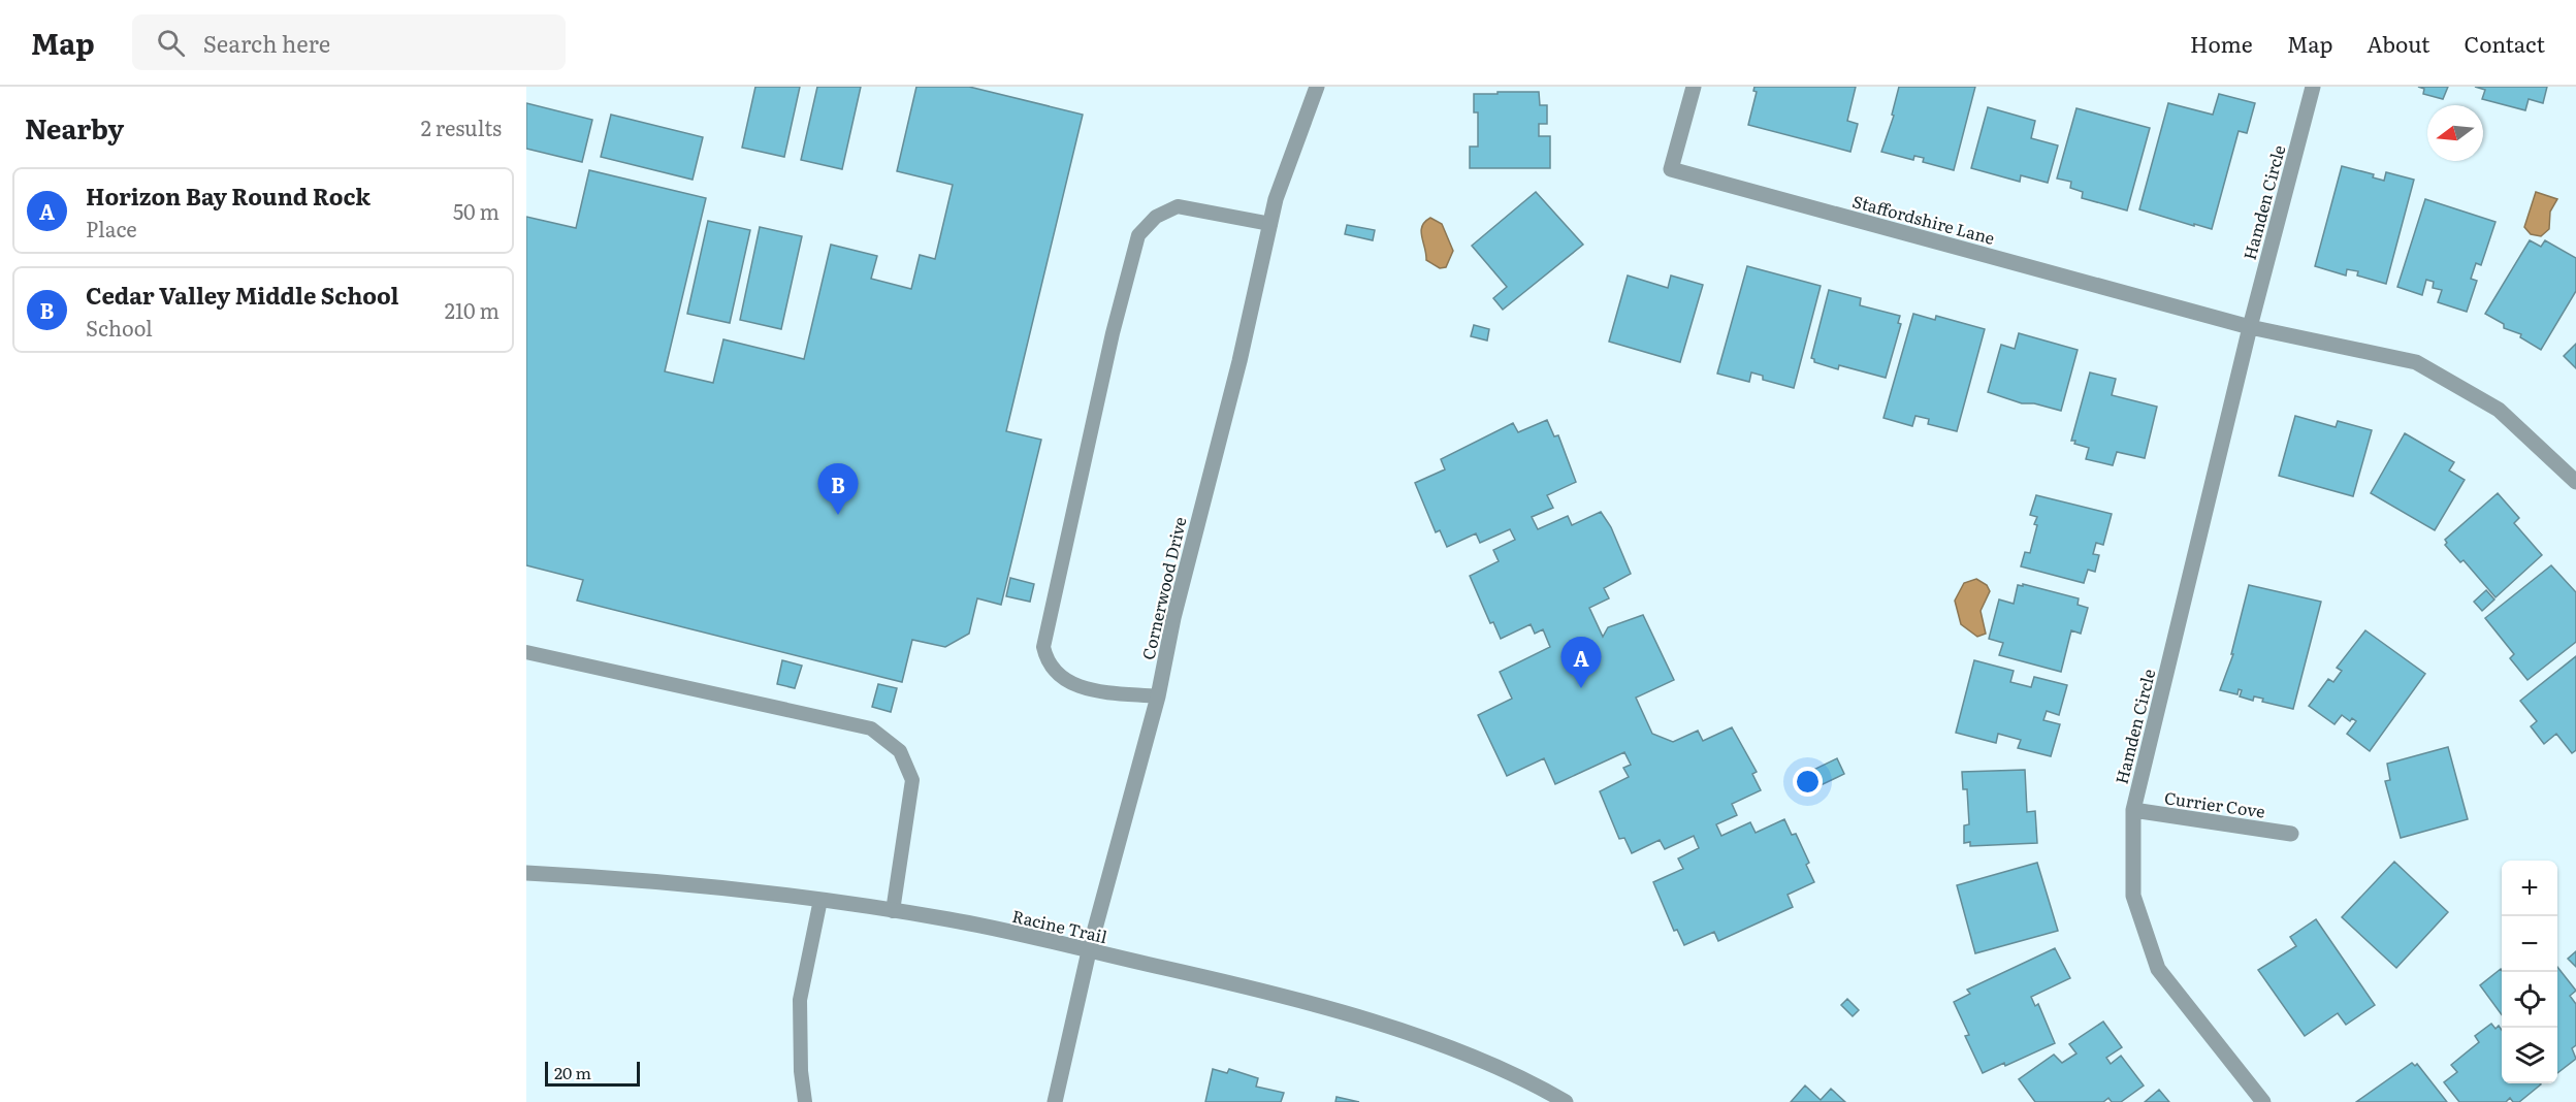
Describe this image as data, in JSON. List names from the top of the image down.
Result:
{
  "streets": {
    "street": [
      "Hamden Circle",
      "Staffordshire Lane",
      "Cornerwood Drive",
      "Currier Cove",
      "Racine Trail"
    ]
  },
  "crossings": [
    ["Hamden Circle", "Staffordshire Lane"],
    ["Hamden Circle", "Currier Cove"],
    ["Cornerwood Drive", "Racine Trail"]
  ],
  "scale_bar": "20 m",
  "north": "left",
  "page": {
    "header": "Map",
    "search": "Search here",
    "nav": [
      "Home",
      "Map",
      "About",
      "Contact"
    ],
    "heading": ["Nearby", "2 results"],
    "list": [
      {
        "mark": "A",
        "name": "Horizon Bay Round Rock",
        "note": "Place",
        "value": "50 m"
      },
      {
        "mark": "B",
        "name": "Cedar Valley Middle School",
        "note": "School",
        "value": "210 m"
      }
    ],
    "pins": ["B", "A"],
    "map_buttons": ["+", "−"],
    "scale": "20 m"
  }
}
